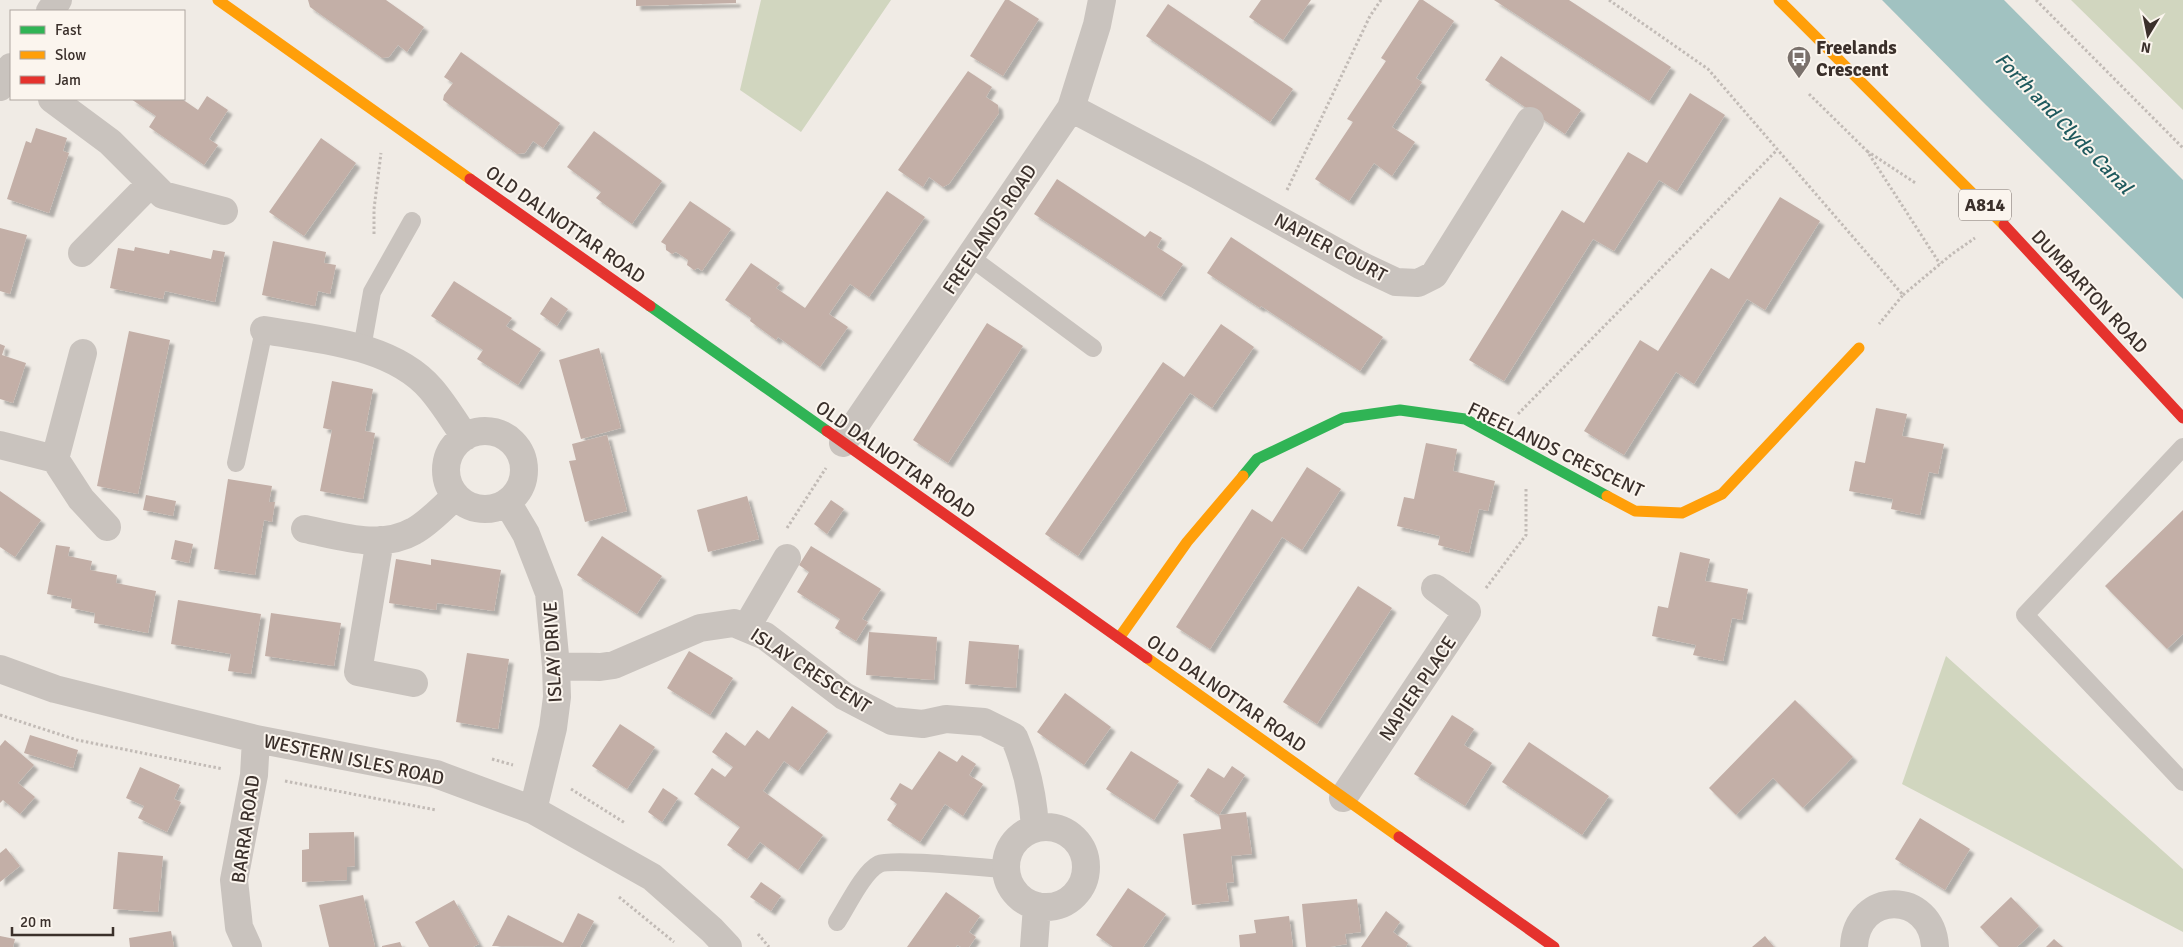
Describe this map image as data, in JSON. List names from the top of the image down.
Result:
{
  "streets": {
    "street": [
      "A814",
      "OLD DALNOTTAR ROAD",
      "FREELANDS ROAD",
      "NAPIER COURT",
      "DUMBARTON ROAD",
      "FREELANDS CRESCENT",
      "ISLAY DRIVE",
      "ISLAY CRESCENT",
      "NAPIER PLACE",
      "WESTERN ISLES ROAD",
      "BARRA ROAD"
    ]
  },
  "crossings": [
    ["OLD DALNOTTAR ROAD", "FREELANDS ROAD"],
    ["OLD DALNOTTAR ROAD", "FREELANDS CRESCENT"],
    ["OLD DALNOTTAR ROAD", "NAPIER PLACE"],
    ["FREELANDS ROAD", "NAPIER COURT"],
    ["ISLAY DRIVE", "ISLAY CRESCENT"],
    ["ISLAY DRIVE", "WESTERN ISLES ROAD"],
    ["WESTERN ISLES ROAD", "BARRA ROAD"]
  ],
  "water": ["Forth and Clyde Canal"],
  "places": {
    "bus stop": ["Freelands Crescent"]
  },
  "legend": ["Fast", "Slow", "Jam"],
  "scale_bar": "20 m",
  "north": "bottom"
}
